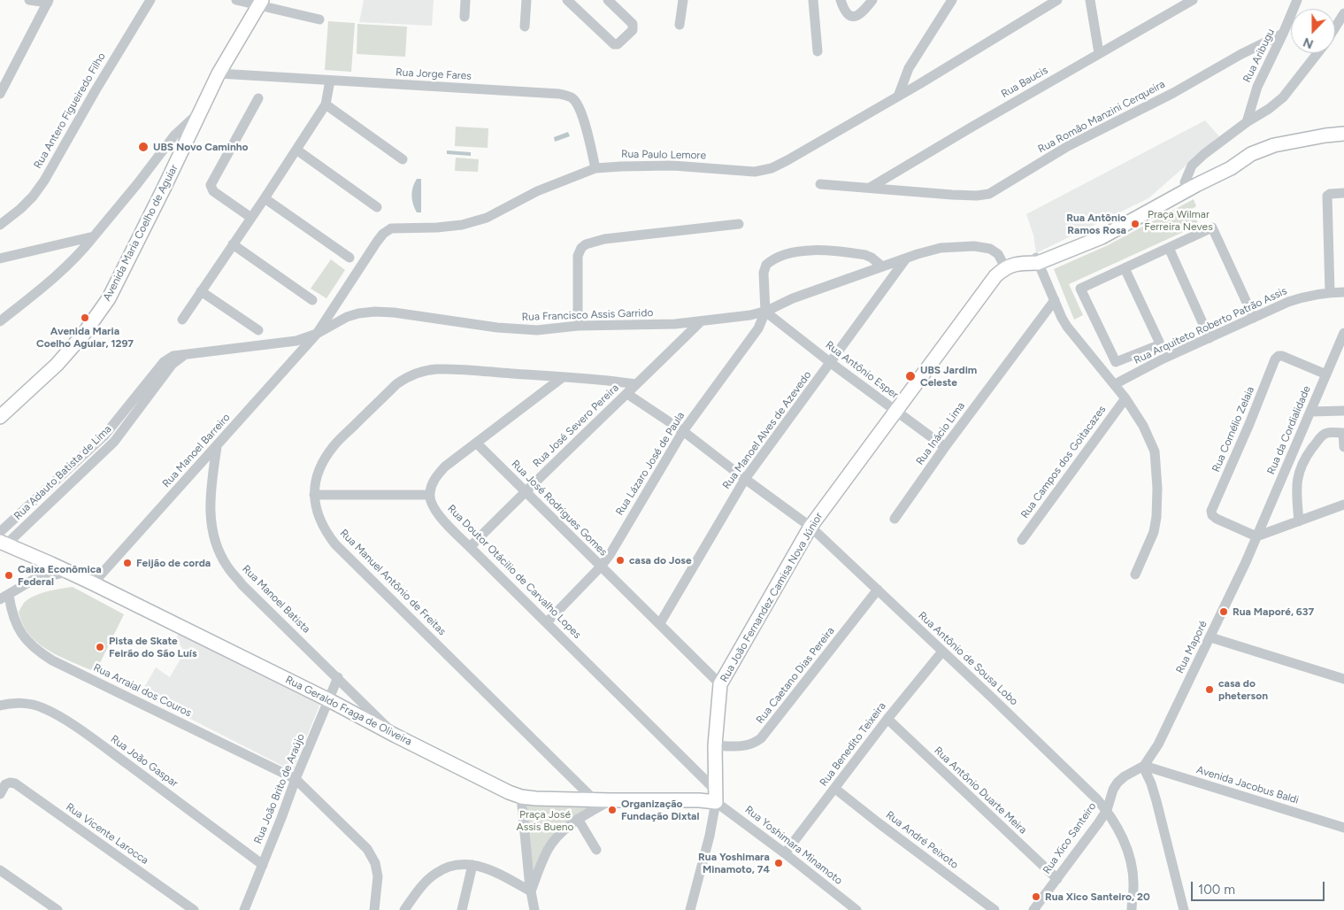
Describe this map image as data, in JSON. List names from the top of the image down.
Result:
{
  "streets": {
    "main road": ["Avenida Maria Coelho de Aguiar", "Rua João Fernandez Camisa Nova Júnior", "Rua Geraldo Fraga de Oliveira"],
    "street": [
      "Rua Aribugu",
      "Rua Jorge Fares",
      "Rua Baucis",
      "Rua Antero Figueiredo Filho",
      "Rua Romão Manzini Cerqueira",
      "Rua Paulo Lemore",
      "Rua Francisco Assis Garrido",
      "Rua Arquiteto Roberto Patrão Assis",
      "Rua Antônio Esper",
      "Rua José Severo Pereira",
      "Rua Cornélio Zelaia",
      "Rua Manoel Alves de Azevedo",
      "Rua da Cordialidade",
      "Rua Inácio Lima",
      "Rua Manoel Barreiro",
      "Rua Campos dos Goitacazes",
      "Rua Lázaro José de Paula",
      "Rua Adauto Batista de Lima",
      "Rua José Rodrigues Gomes",
      "Rua Doutor Otácilio de Carvalho Lopes",
      "Rua Manuel Antônio de Freitas",
      "Rua Manoel Batista",
      "Rua Maporé",
      "Rua Antônio de Sousa Lobo",
      "Rua Caetano Dias Pereira",
      "Rua Arraial dos Couros",
      "Rua Benedito Teixeira",
      "Rua João Gaspar",
      "Avenida Jacobus Baldi",
      "Rua João Brito de Araújo",
      "Rua Antônio Duarte Meira",
      "Rua Vicente Larocca",
      "Rua Xico Santeiro",
      "Rua André Peixoto",
      "Rua Yoshimara Minamoto"
    ]
  },
  "crossings": [
    ["Rua Aribugu", "Rua Romão Manzini Cerqueira"],
    ["Rua Jorge Fares", "Rua Paulo Lemore"],
    ["Rua Jorge Fares", "Avenida Maria Coelho de Aguiar"],
    ["Rua Baucis", "Rua Romão Manzini Cerqueira"],
    ["Rua Paulo Lemore", "Rua Francisco Assis Garrido"],
    ["Rua Paulo Lemore", "Rua Manoel Barreiro"],
    ["Rua Francisco Assis Garrido", "Rua Antônio Esper"],
    ["Rua Francisco Assis Garrido", "Rua José Severo Pereira"],
    ["Rua Francisco Assis Garrido", "Rua Manoel Alves de Azevedo"],
    ["Rua Francisco Assis Garrido", "Rua Manoel Barreiro"],
    ["Rua Francisco Assis Garrido", "Rua Lázaro José de Paula"],
    ["Rua Francisco Assis Garrido", "Rua Adauto Batista de Lima"],
    ["Rua Francisco Assis Garrido", "Rua João Fernandez Camisa Nova Júnior"],
    ["Rua Antônio Esper", "Rua Manoel Alves de Azevedo"],
    ["Rua Antônio Esper", "Rua Inácio Lima"],
    ["Rua Antônio Esper", "Rua Lázaro José de Paula"],
    ["Rua Antônio Esper", "Rua João Fernandez Camisa Nova Júnior"],
    ["Rua José Severo Pereira", "Rua José Rodrigues Gomes"],
    ["Rua José Severo Pereira", "Rua Doutor Otácilio de Carvalho Lopes"],
    ["Rua José Severo Pereira", "Rua Manuel Antônio de Freitas"],
    ["Rua José Severo Pereira", "Rua Antônio de Sousa Lobo"],
    ["Rua Cornélio Zelaia", "Rua da Cordialidade"],
    ["Rua Cornélio Zelaia", "Rua Maporé"],
    ["Rua Manoel Alves de Azevedo", "Rua José Rodrigues Gomes"],
    ["Rua Manoel Alves de Azevedo", "Rua Antônio de Sousa Lobo"],
    ["Rua da Cordialidade", "Rua Maporé"],
    ["Rua Manoel Barreiro", "Rua Manoel Batista"],
    ["Rua Manoel Barreiro", "Rua Geraldo Fraga de Oliveira"],
    ["Rua Lázaro José de Paula", "Rua José Rodrigues Gomes"],
    ["Rua Lázaro José de Paula", "Rua Doutor Otácilio de Carvalho Lopes"],
    ["Rua Lázaro José de Paula", "Rua Antônio de Sousa Lobo"],
    ["Rua Adauto Batista de Lima", "Rua Geraldo Fraga de Oliveira"],
    ["Rua José Rodrigues Gomes", "Rua João Fernandez Camisa Nova Júnior"],
    ["Rua Doutor Otácilio de Carvalho Lopes", "Rua João Fernandez Camisa Nova Júnior"],
    ["Rua Doutor Otácilio de Carvalho Lopes", "Rua Geraldo Fraga de Oliveira"],
    ["Rua Doutor Otácilio de Carvalho Lopes", "Rua Yoshimara Minamoto"],
    ["Rua Manuel Antônio de Freitas", "Rua Geraldo Fraga de Oliveira"],
    ["Rua João Fernandez Camisa Nova Júnior", "Rua Antônio de Sousa Lobo"],
    ["Rua João Fernandez Camisa Nova Júnior", "Rua Caetano Dias Pereira"],
    ["Rua João Fernandez Camisa Nova Júnior", "Rua Geraldo Fraga de Oliveira"],
    ["Rua João Fernandez Camisa Nova Júnior", "Rua Yoshimara Minamoto"],
    ["Rua Manoel Batista", "Rua Geraldo Fraga de Oliveira"],
    ["Rua Manoel Batista", "Rua João Brito de Araújo"],
    ["Rua Maporé", "Avenida Jacobus Baldi"],
    ["Rua Maporé", "Rua Xico Santeiro"],
    ["Rua Antônio de Sousa Lobo", "Rua Caetano Dias Pereira"],
    ["Rua Antônio de Sousa Lobo", "Rua Benedito Teixeira"],
    ["Rua Antônio de Sousa Lobo", "Rua Xico Santeiro"],
    ["Rua Arraial dos Couros", "Rua João Brito de Araújo"],
    ["Rua Geraldo Fraga de Oliveira", "Rua João Brito de Araújo"],
    ["Rua Geraldo Fraga de Oliveira", "Rua Yoshimara Minamoto"],
    ["Rua Benedito Teixeira", "Rua Antônio Duarte Meira"],
    ["Rua Benedito Teixeira", "Rua André Peixoto"],
    ["Rua Benedito Teixeira", "Rua Yoshimara Minamoto"],
    ["Rua João Gaspar", "Rua João Brito de Araújo"],
    ["Avenida Jacobus Baldi", "Rua Xico Santeiro"],
    ["Rua Antônio Duarte Meira", "Rua Xico Santeiro"]
  ],
  "parks": ["Praça Wilmar Ferreira Neves", "Praça José Assis Bueno"],
  "places": [
    "UBS Novo Caminho",
    "Rua Antônio Ramos Rosa",
    "Avenida Maria Coelho Aguiar, 1297",
    "UBS Jardim Celeste",
    "casa do Jose",
    "Feijão de corda",
    "Caixa Econômica Federal",
    "Rua Maporé, 637",
    "Pista de Skate Feirão do São Luís",
    "casa do pheterson",
    "Organização Fundação Dixtal",
    "Rua Yoshimara Minamoto, 74",
    "Rua Xico Santeiro, 20"
  ],
  "scale_bar": "100 m",
  "north": "bottom"
}
